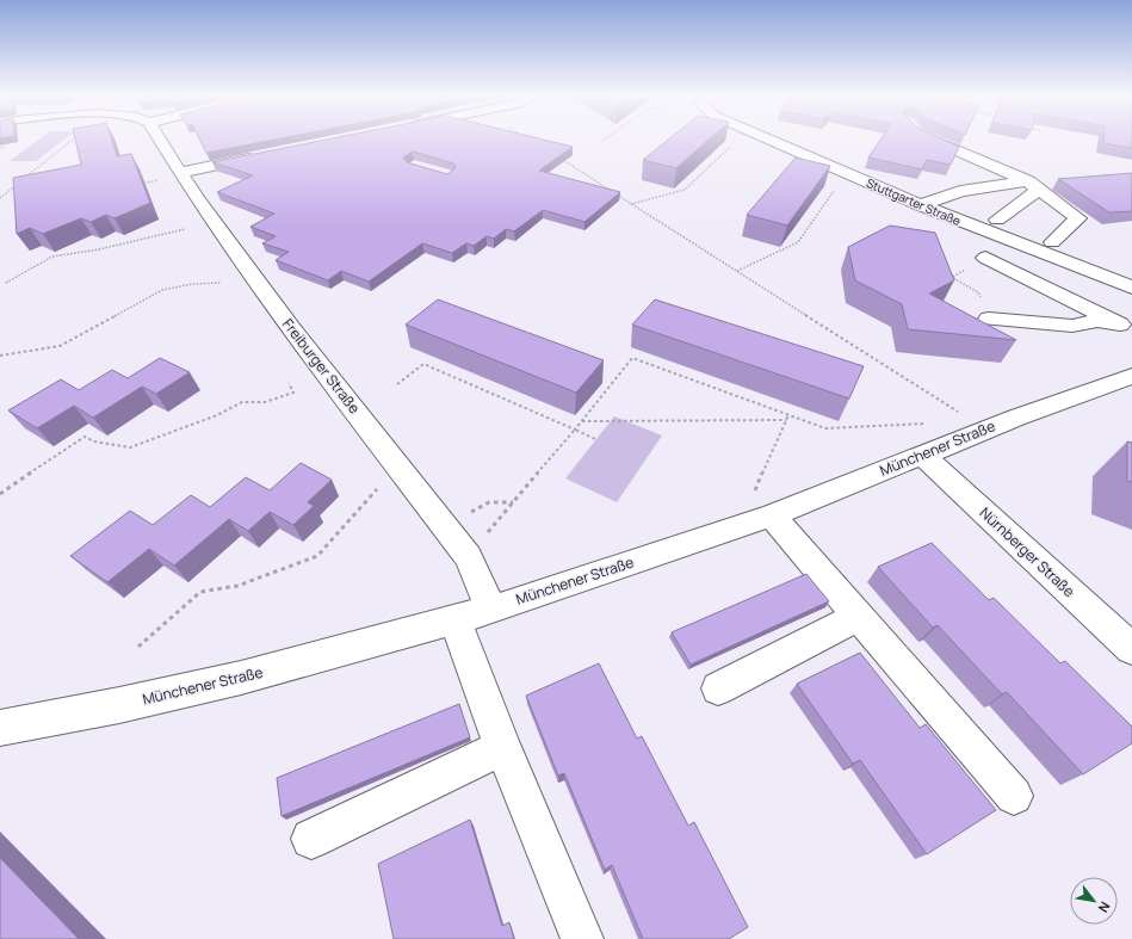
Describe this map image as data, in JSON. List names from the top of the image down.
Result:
{
  "streets": {
    "street": [
      "Stuttgarter Straße",
      "Freiburger Straße",
      "Münchener Straße",
      "Nürnberger Straße"
    ]
  },
  "crossings": [
    ["Freiburger Straße", "Münchener Straße"],
    ["Münchener Straße", "Nürnberger Straße"]
  ],
  "north": "bottom right"
}
